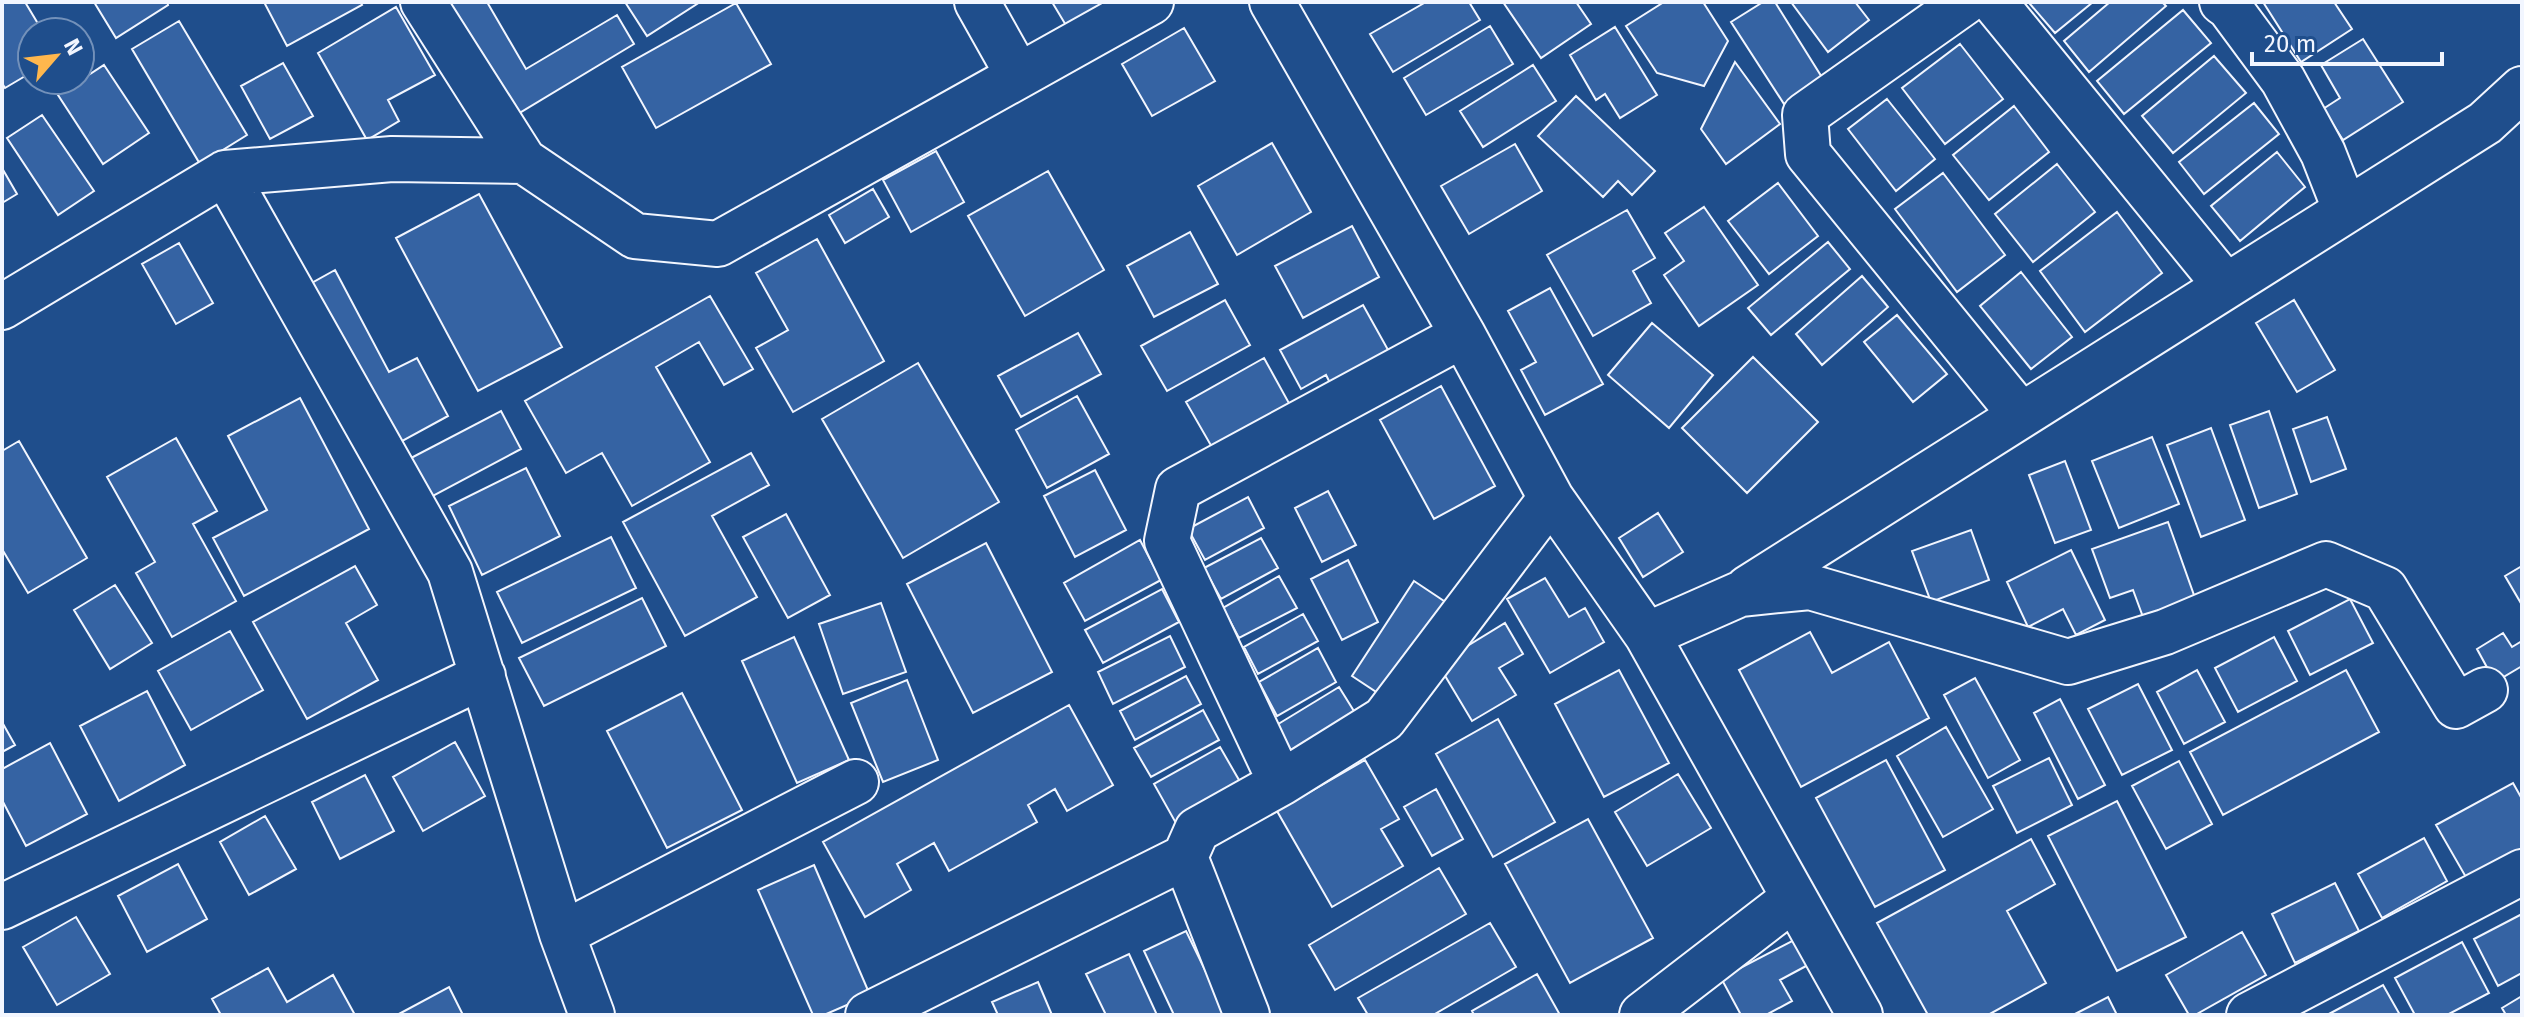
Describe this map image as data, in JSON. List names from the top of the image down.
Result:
{
  "scale_bar": "20 m",
  "north": "top right"
}
